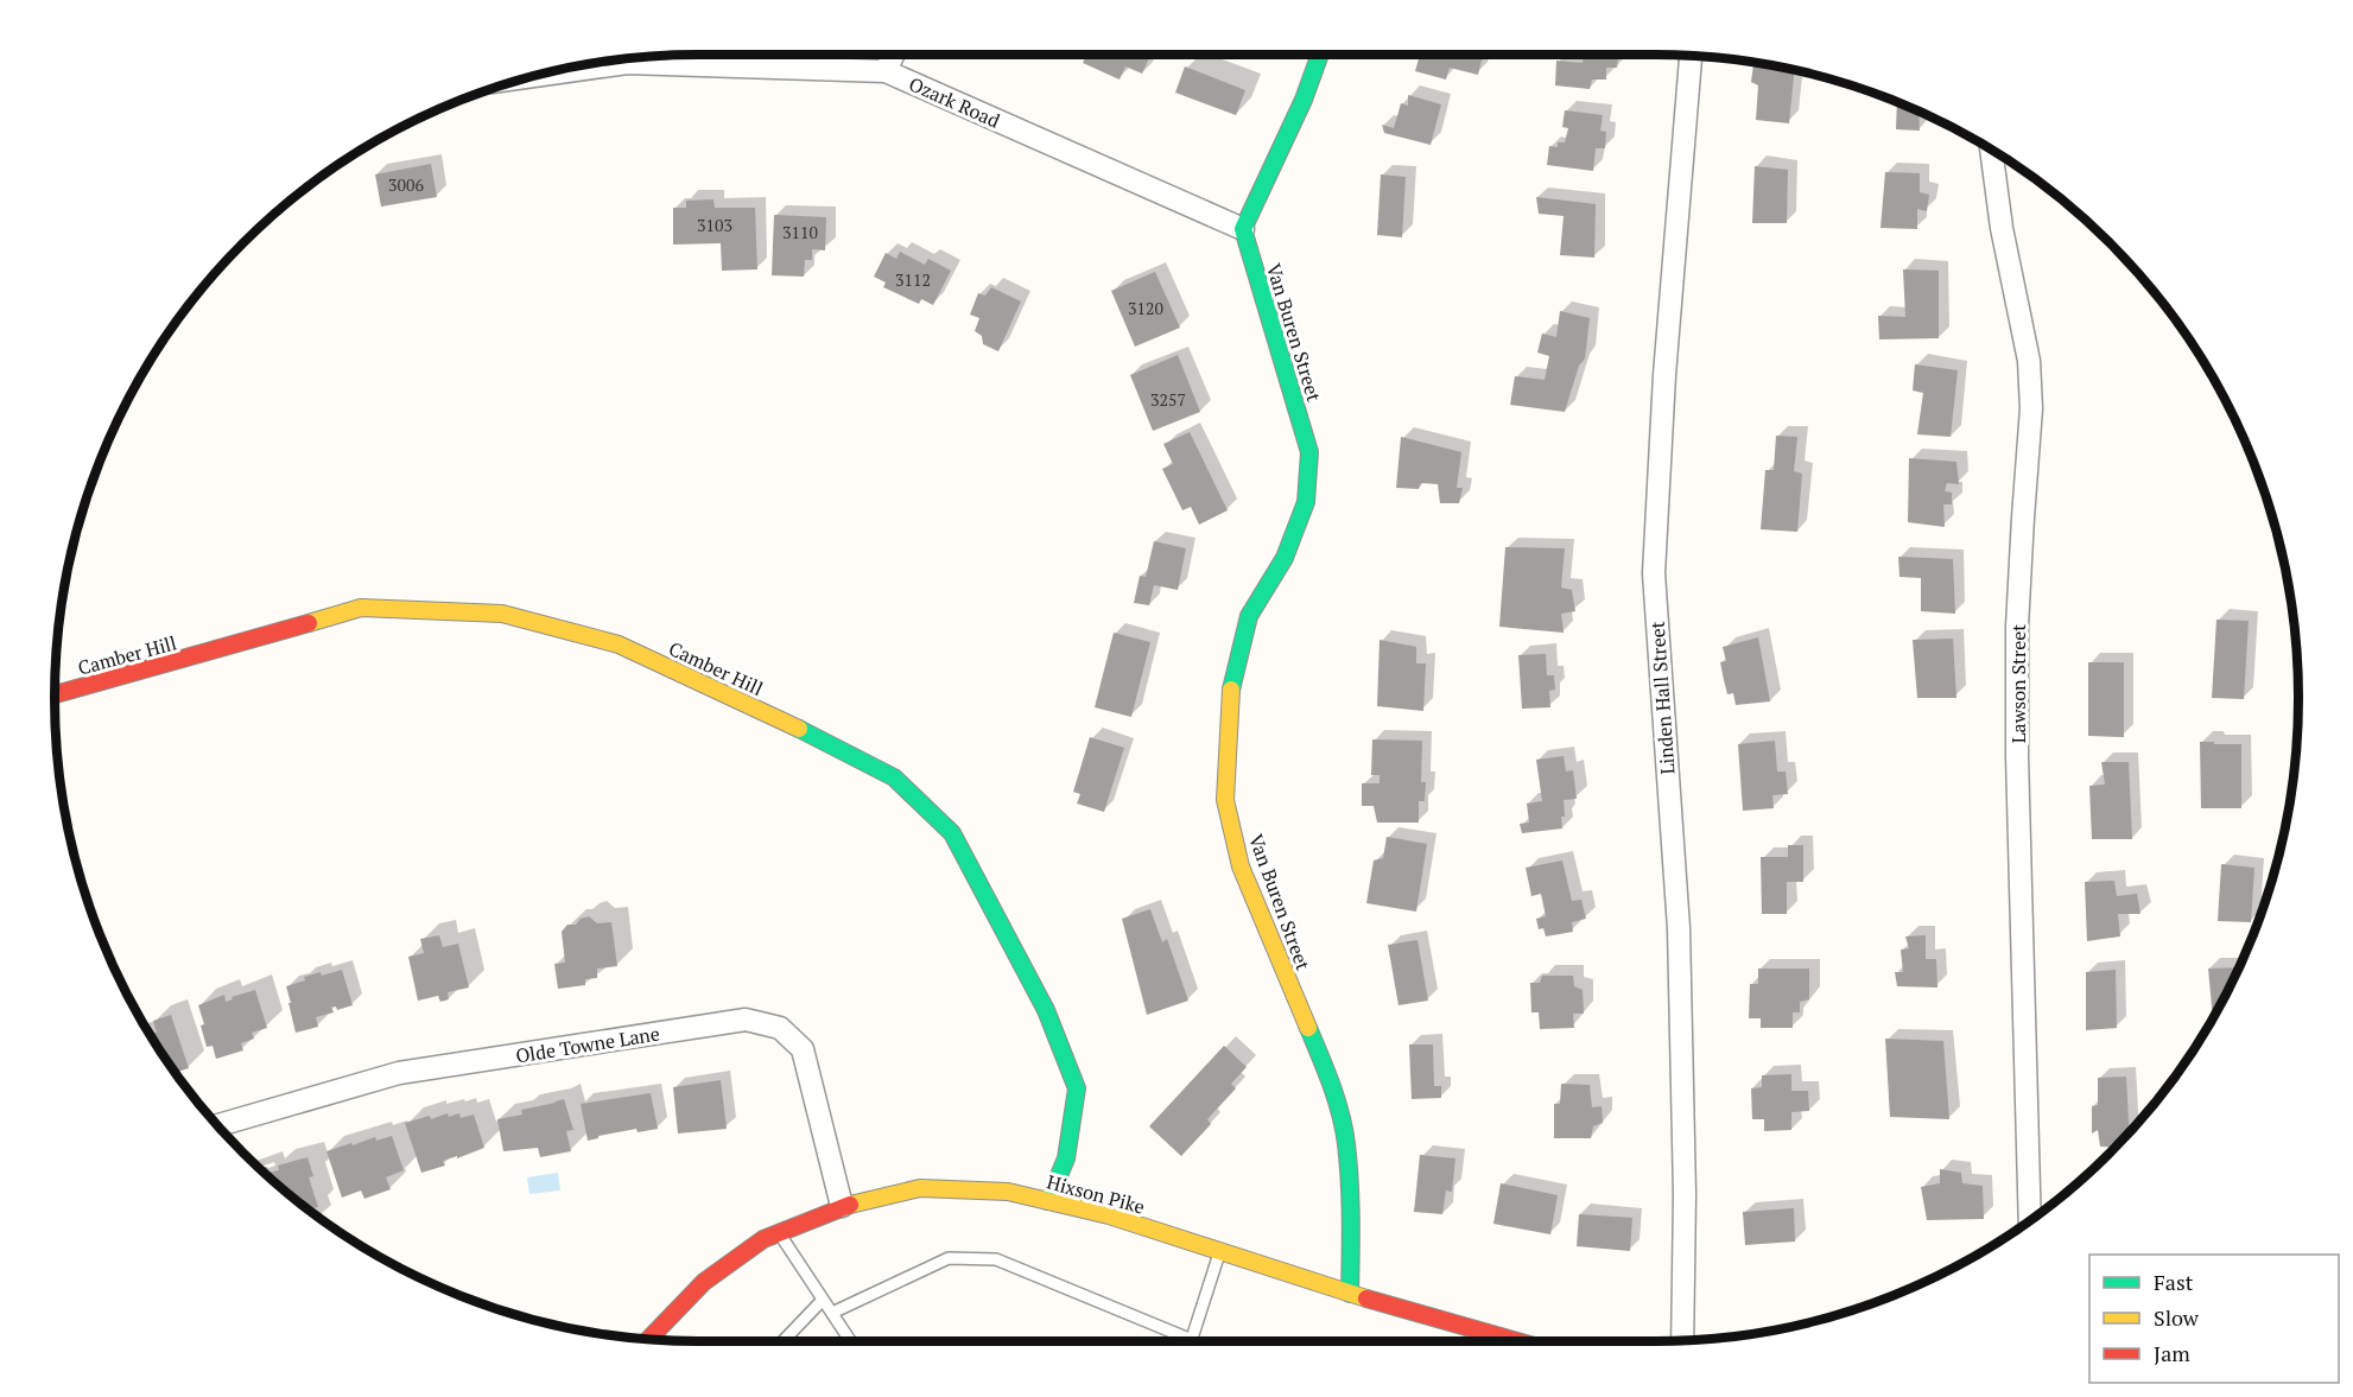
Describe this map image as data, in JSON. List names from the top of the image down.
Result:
{
  "streets": {
    "street": [
      "Ozark Road",
      "Van Buren Street",
      "Camber Hill",
      "Lawson Street",
      "Linden Hall Street",
      "Olde Towne Lane",
      "Hixson Pike"
    ]
  },
  "crossings": [
    ["Ozark Road", "Van Buren Street"],
    ["Van Buren Street", "Hixson Pike"],
    ["Camber Hill", "Hixson Pike"],
    ["Olde Towne Lane", "Hixson Pike"]
  ],
  "house_numbers": [
    "3006",
    "3103",
    "3110",
    "3112",
    "3120",
    "3257"
  ],
  "legend": ["Fast", "Slow", "Jam"]
}
